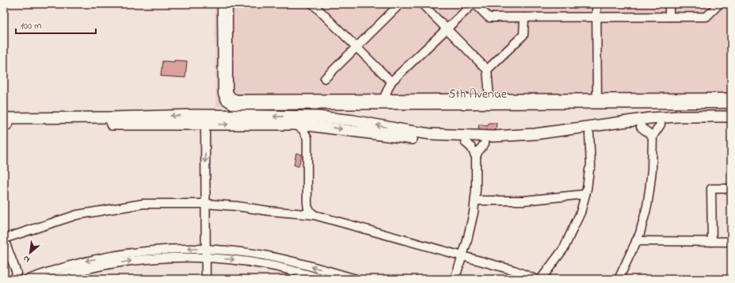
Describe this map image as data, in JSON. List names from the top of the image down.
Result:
{
  "streets": {
    "street": ["5th Avenue"]
  },
  "scale_bar": "100 m",
  "north": "bottom left"
}
